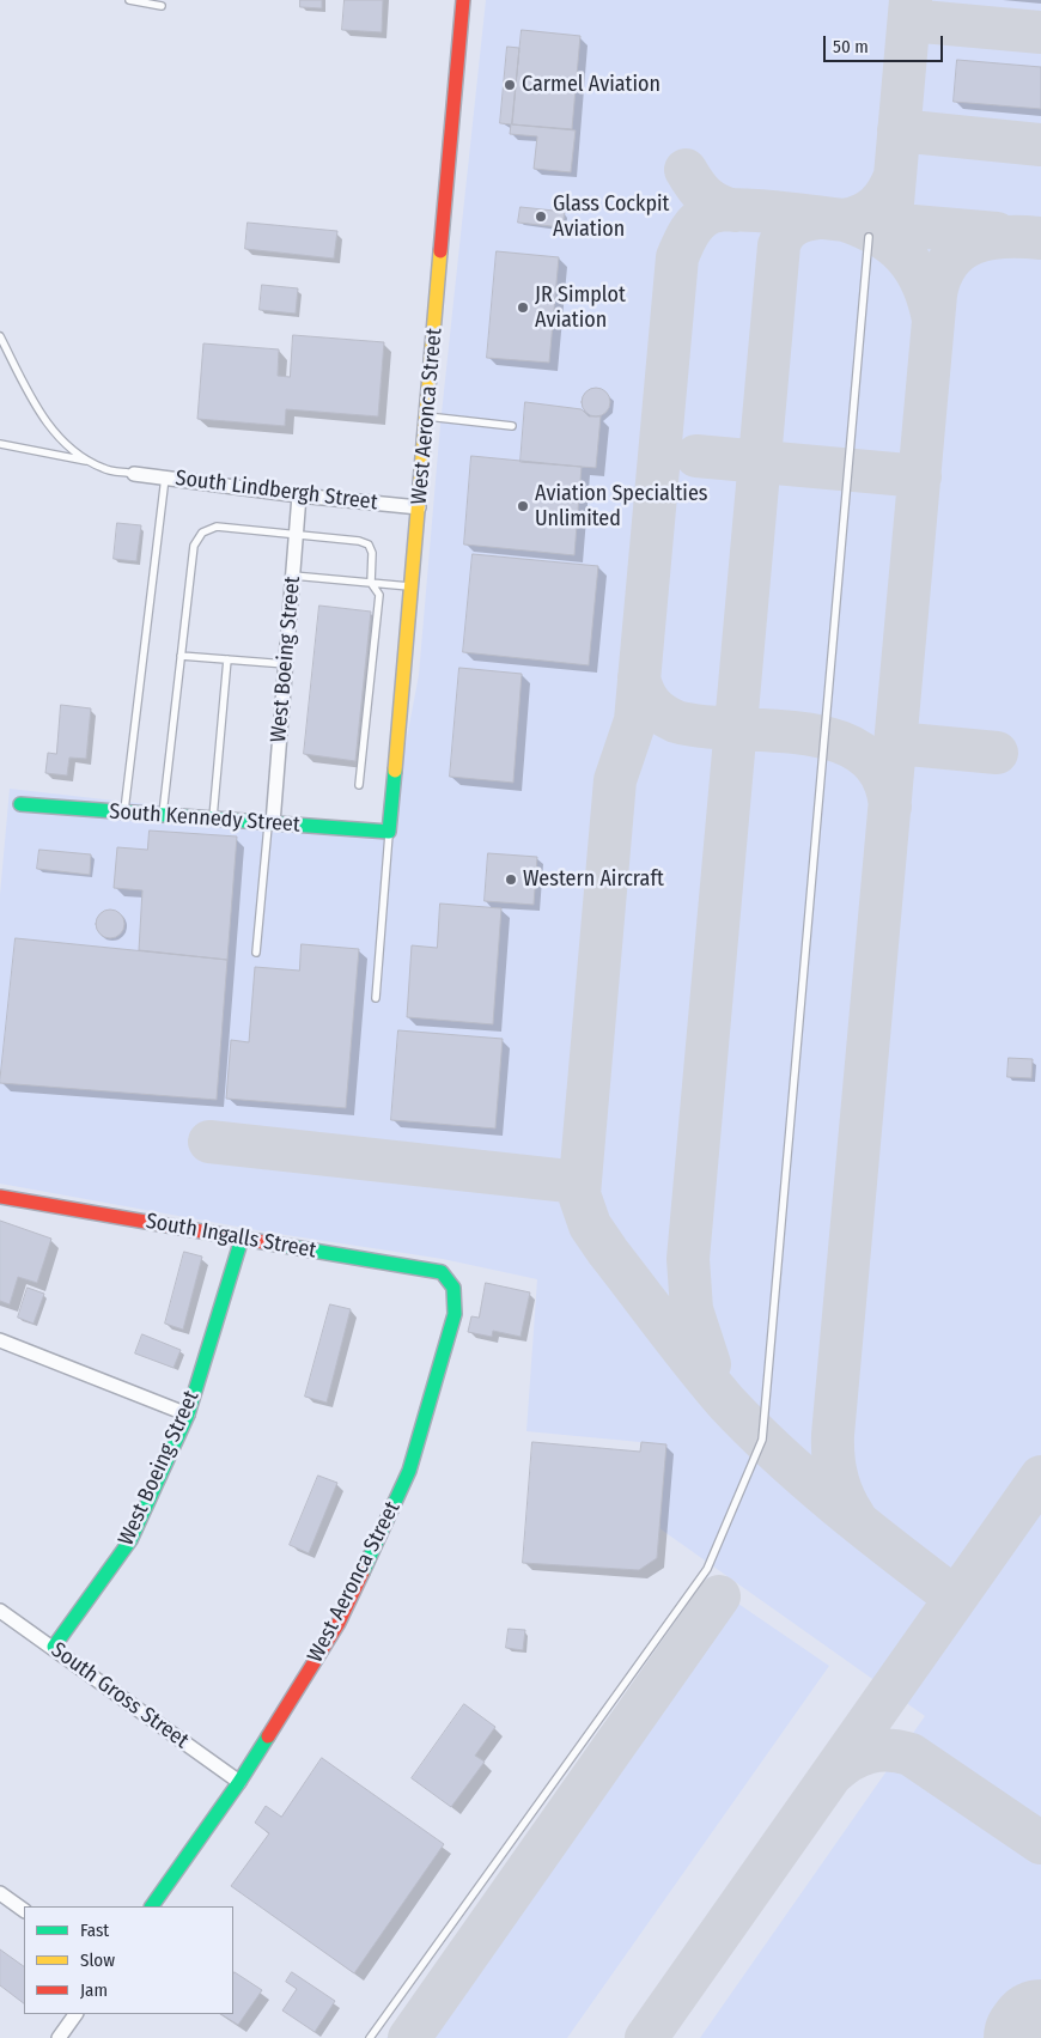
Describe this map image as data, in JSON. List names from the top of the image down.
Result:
{
  "streets": {
    "street": [
      "West Aeronca Street",
      "South Lindbergh Street",
      "West Boeing Street",
      "South Kennedy Street",
      "South Ingalls Street",
      "South Gross Street"
    ]
  },
  "crossings": [
    ["West Aeronca Street", "South Lindbergh Street"],
    ["West Aeronca Street", "South Kennedy Street"],
    ["West Aeronca Street", "South Ingalls Street"],
    ["West Aeronca Street", "South Gross Street"],
    ["South Lindbergh Street", "West Boeing Street"],
    ["West Boeing Street", "South Kennedy Street"],
    ["West Boeing Street", "South Ingalls Street"],
    ["West Boeing Street", "South Gross Street"]
  ],
  "places": [
    "Carmel Aviation",
    "Glass Cockpit Aviation",
    "JR Simplot Aviation",
    "Aviation Specialties Unlimited",
    "Western Aircraft"
  ],
  "legend": ["Fast", "Slow", "Jam"],
  "scale_bar": "50 m"
}
